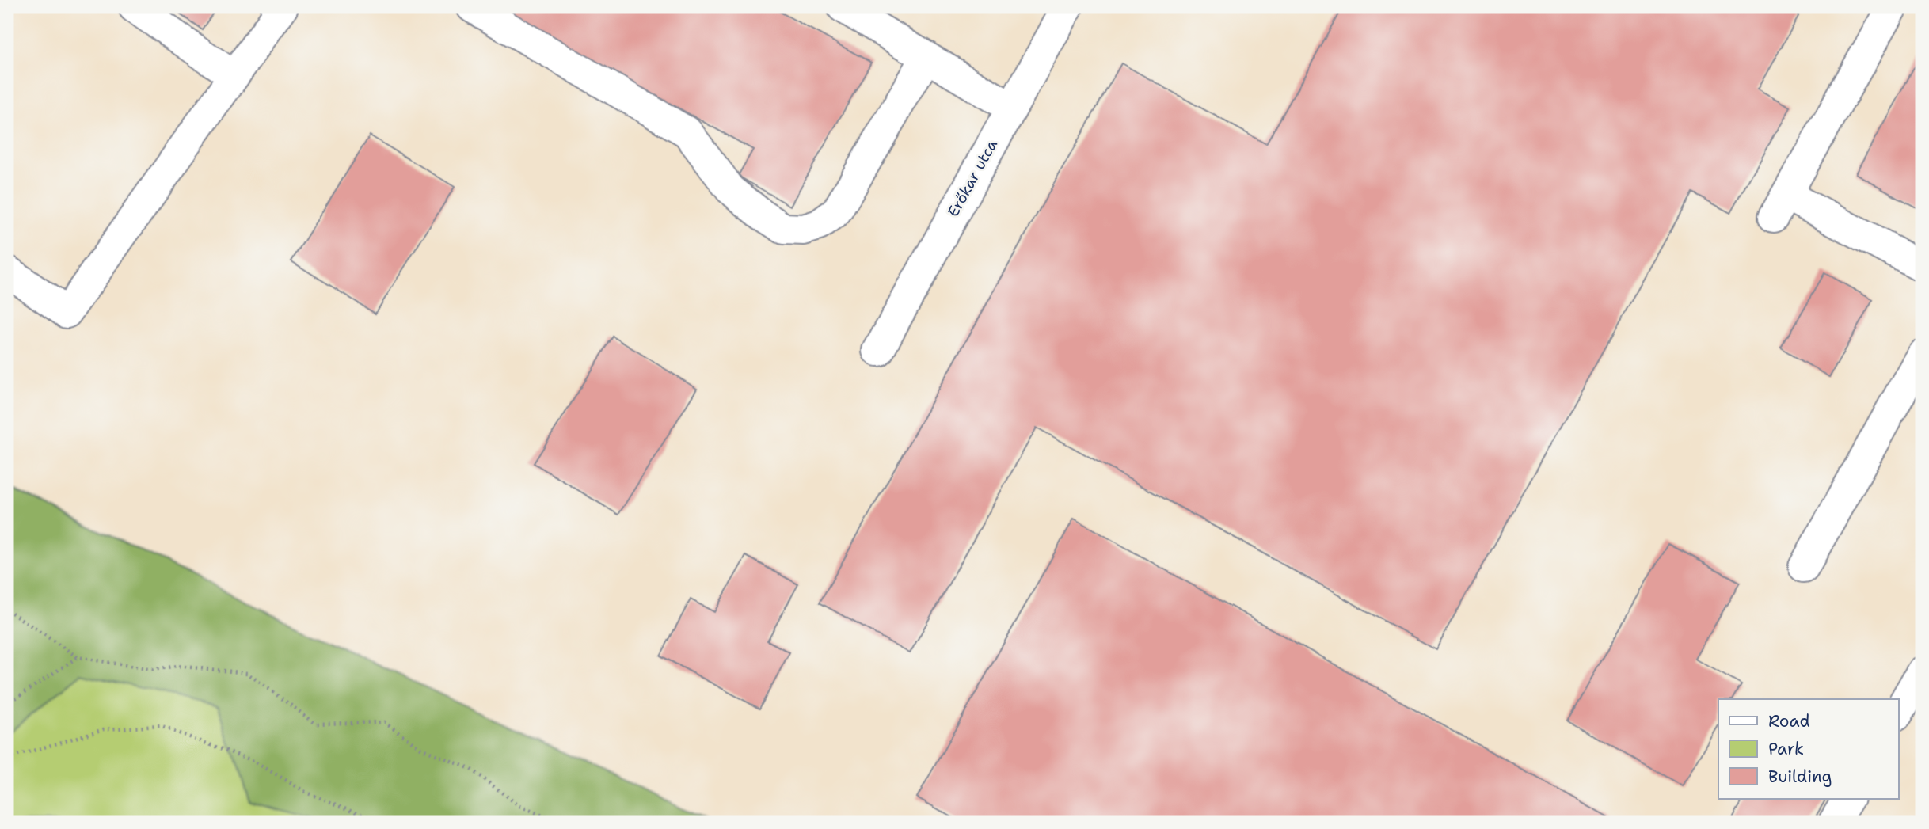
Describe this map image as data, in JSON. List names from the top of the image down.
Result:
{
  "streets": {
    "street": ["Erőkar utca"]
  },
  "legend": ["Road", "Park", "Building"]
}
